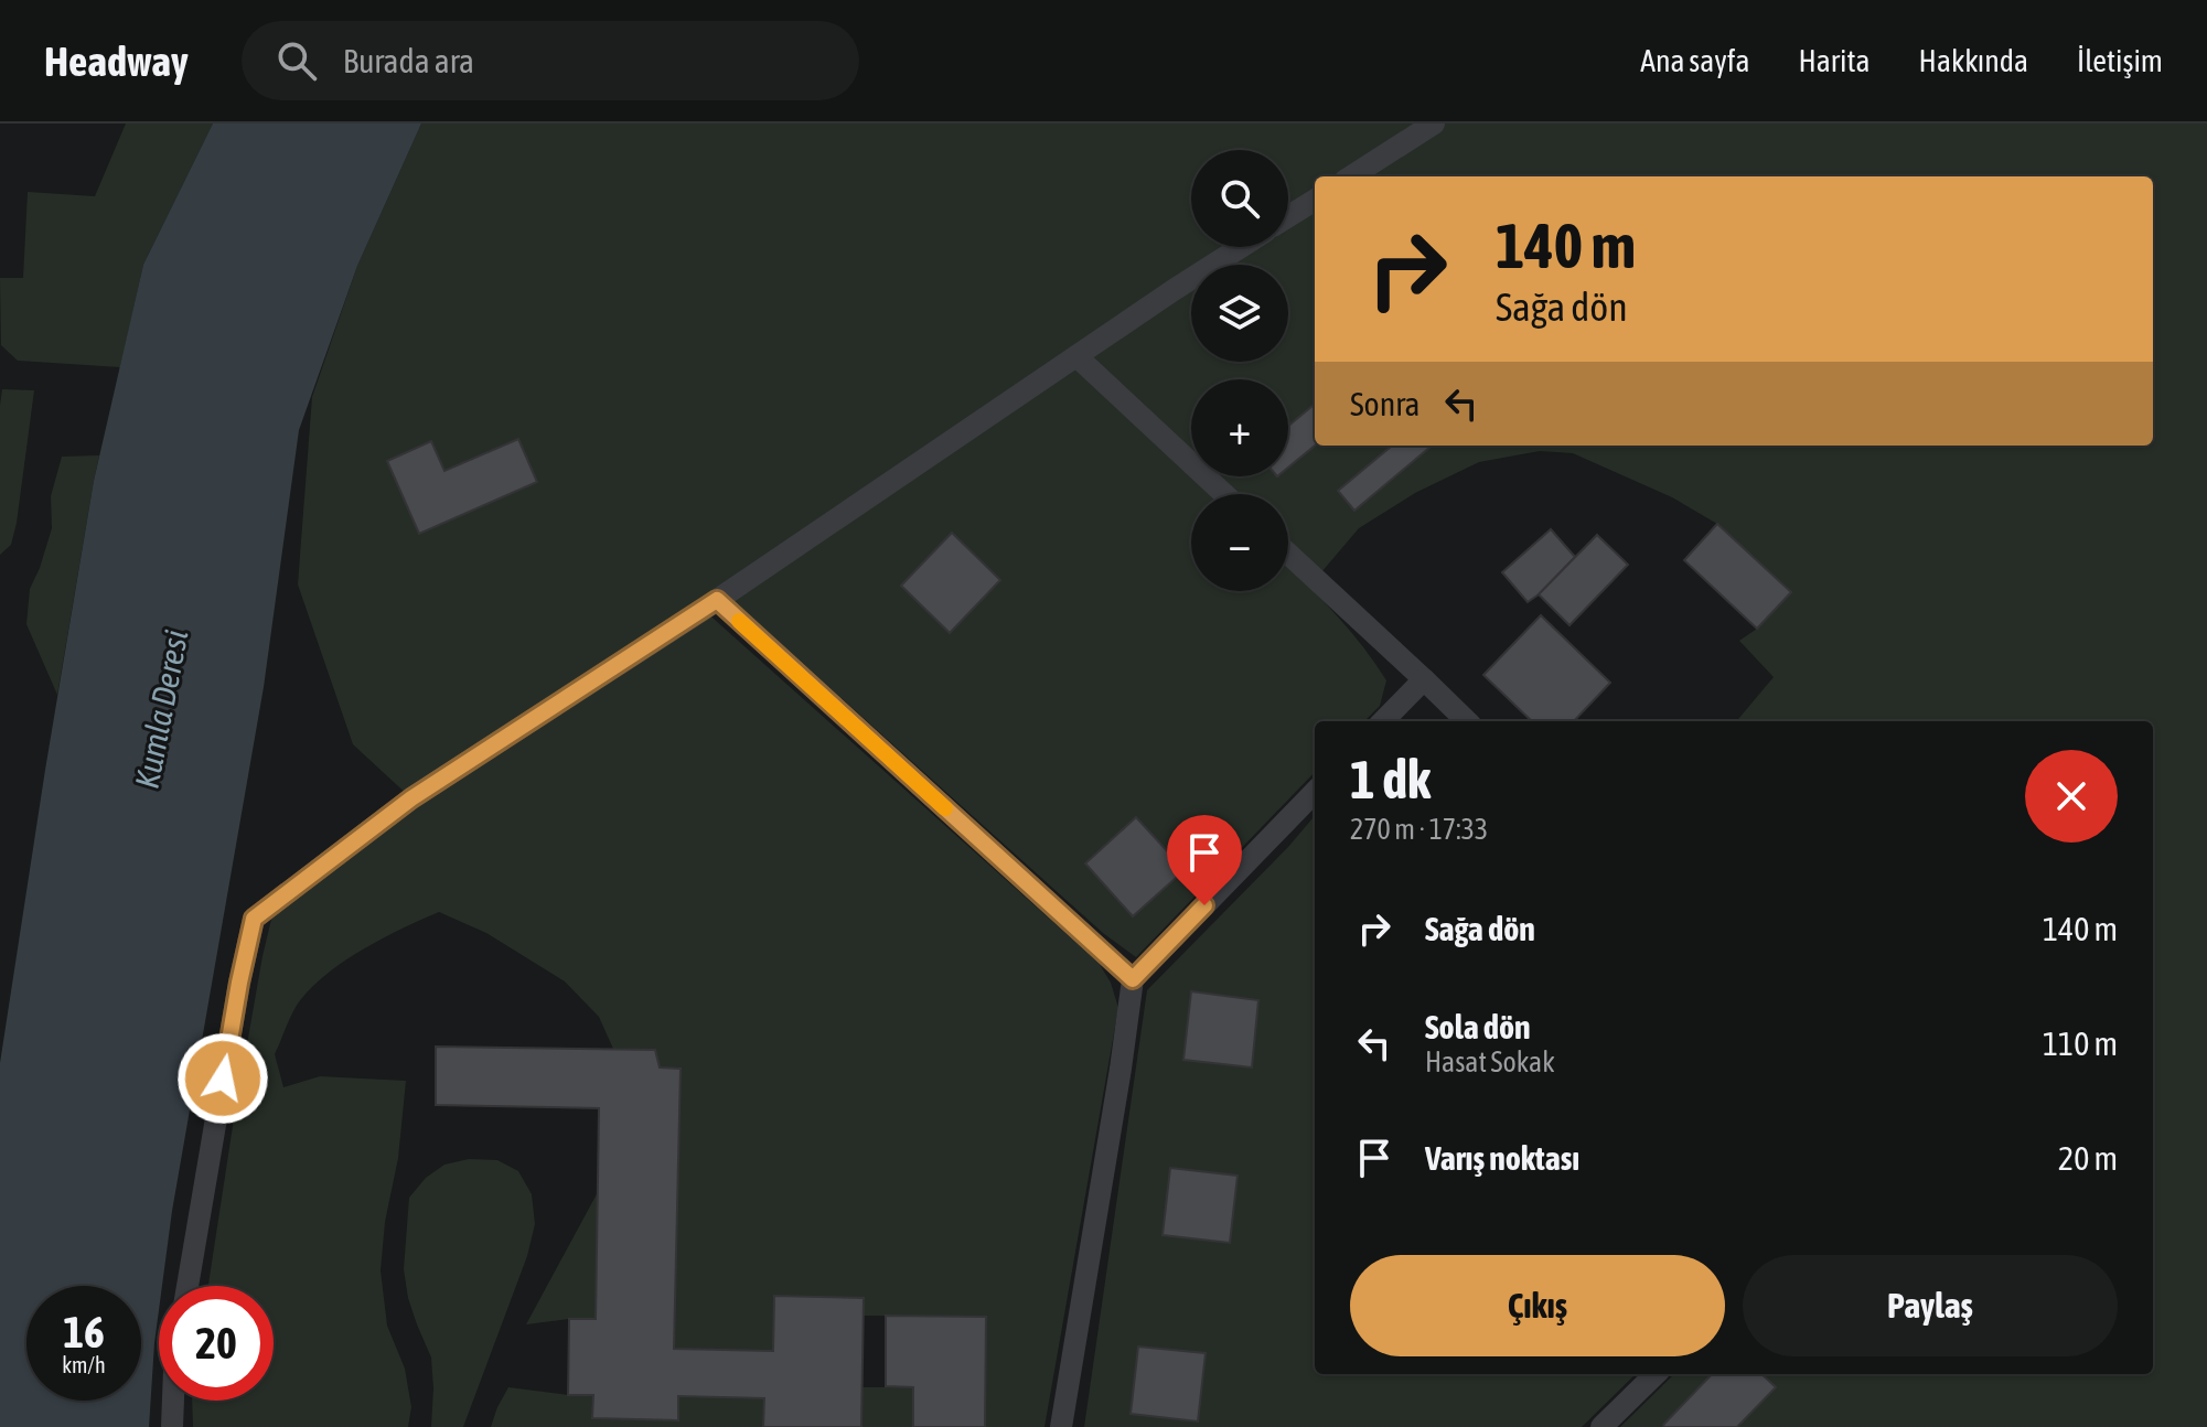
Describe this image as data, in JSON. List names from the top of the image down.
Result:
{
  "water": ["Kumla Deresi"],
  "page": {
    "header": "Headway",
    "search": "Burada ara",
    "nav": [
      "Ana sayfa",
      "Harita",
      "Hakkında",
      "İletişim"
    ],
    "map_buttons": ["+", "−"],
    "turn": ["140 m", "Sağa dön"],
    "then": "Sonra",
    "heading": ["1 dk", "270 m · 17:33"],
    "list": [
      {
        "name": "Sağa dön",
        "value": "140 m"
      },
      {
        "name": "Sola dön",
        "note": "Hasat Sokak",
        "value": "110 m"
      },
      {
        "name": "Varış noktası",
        "value": "20 m"
      }
    ],
    "buttons": ["Çıkış", "Paylaş"],
    "speed": "16 km/h",
    "limit": "20"
  }
}
